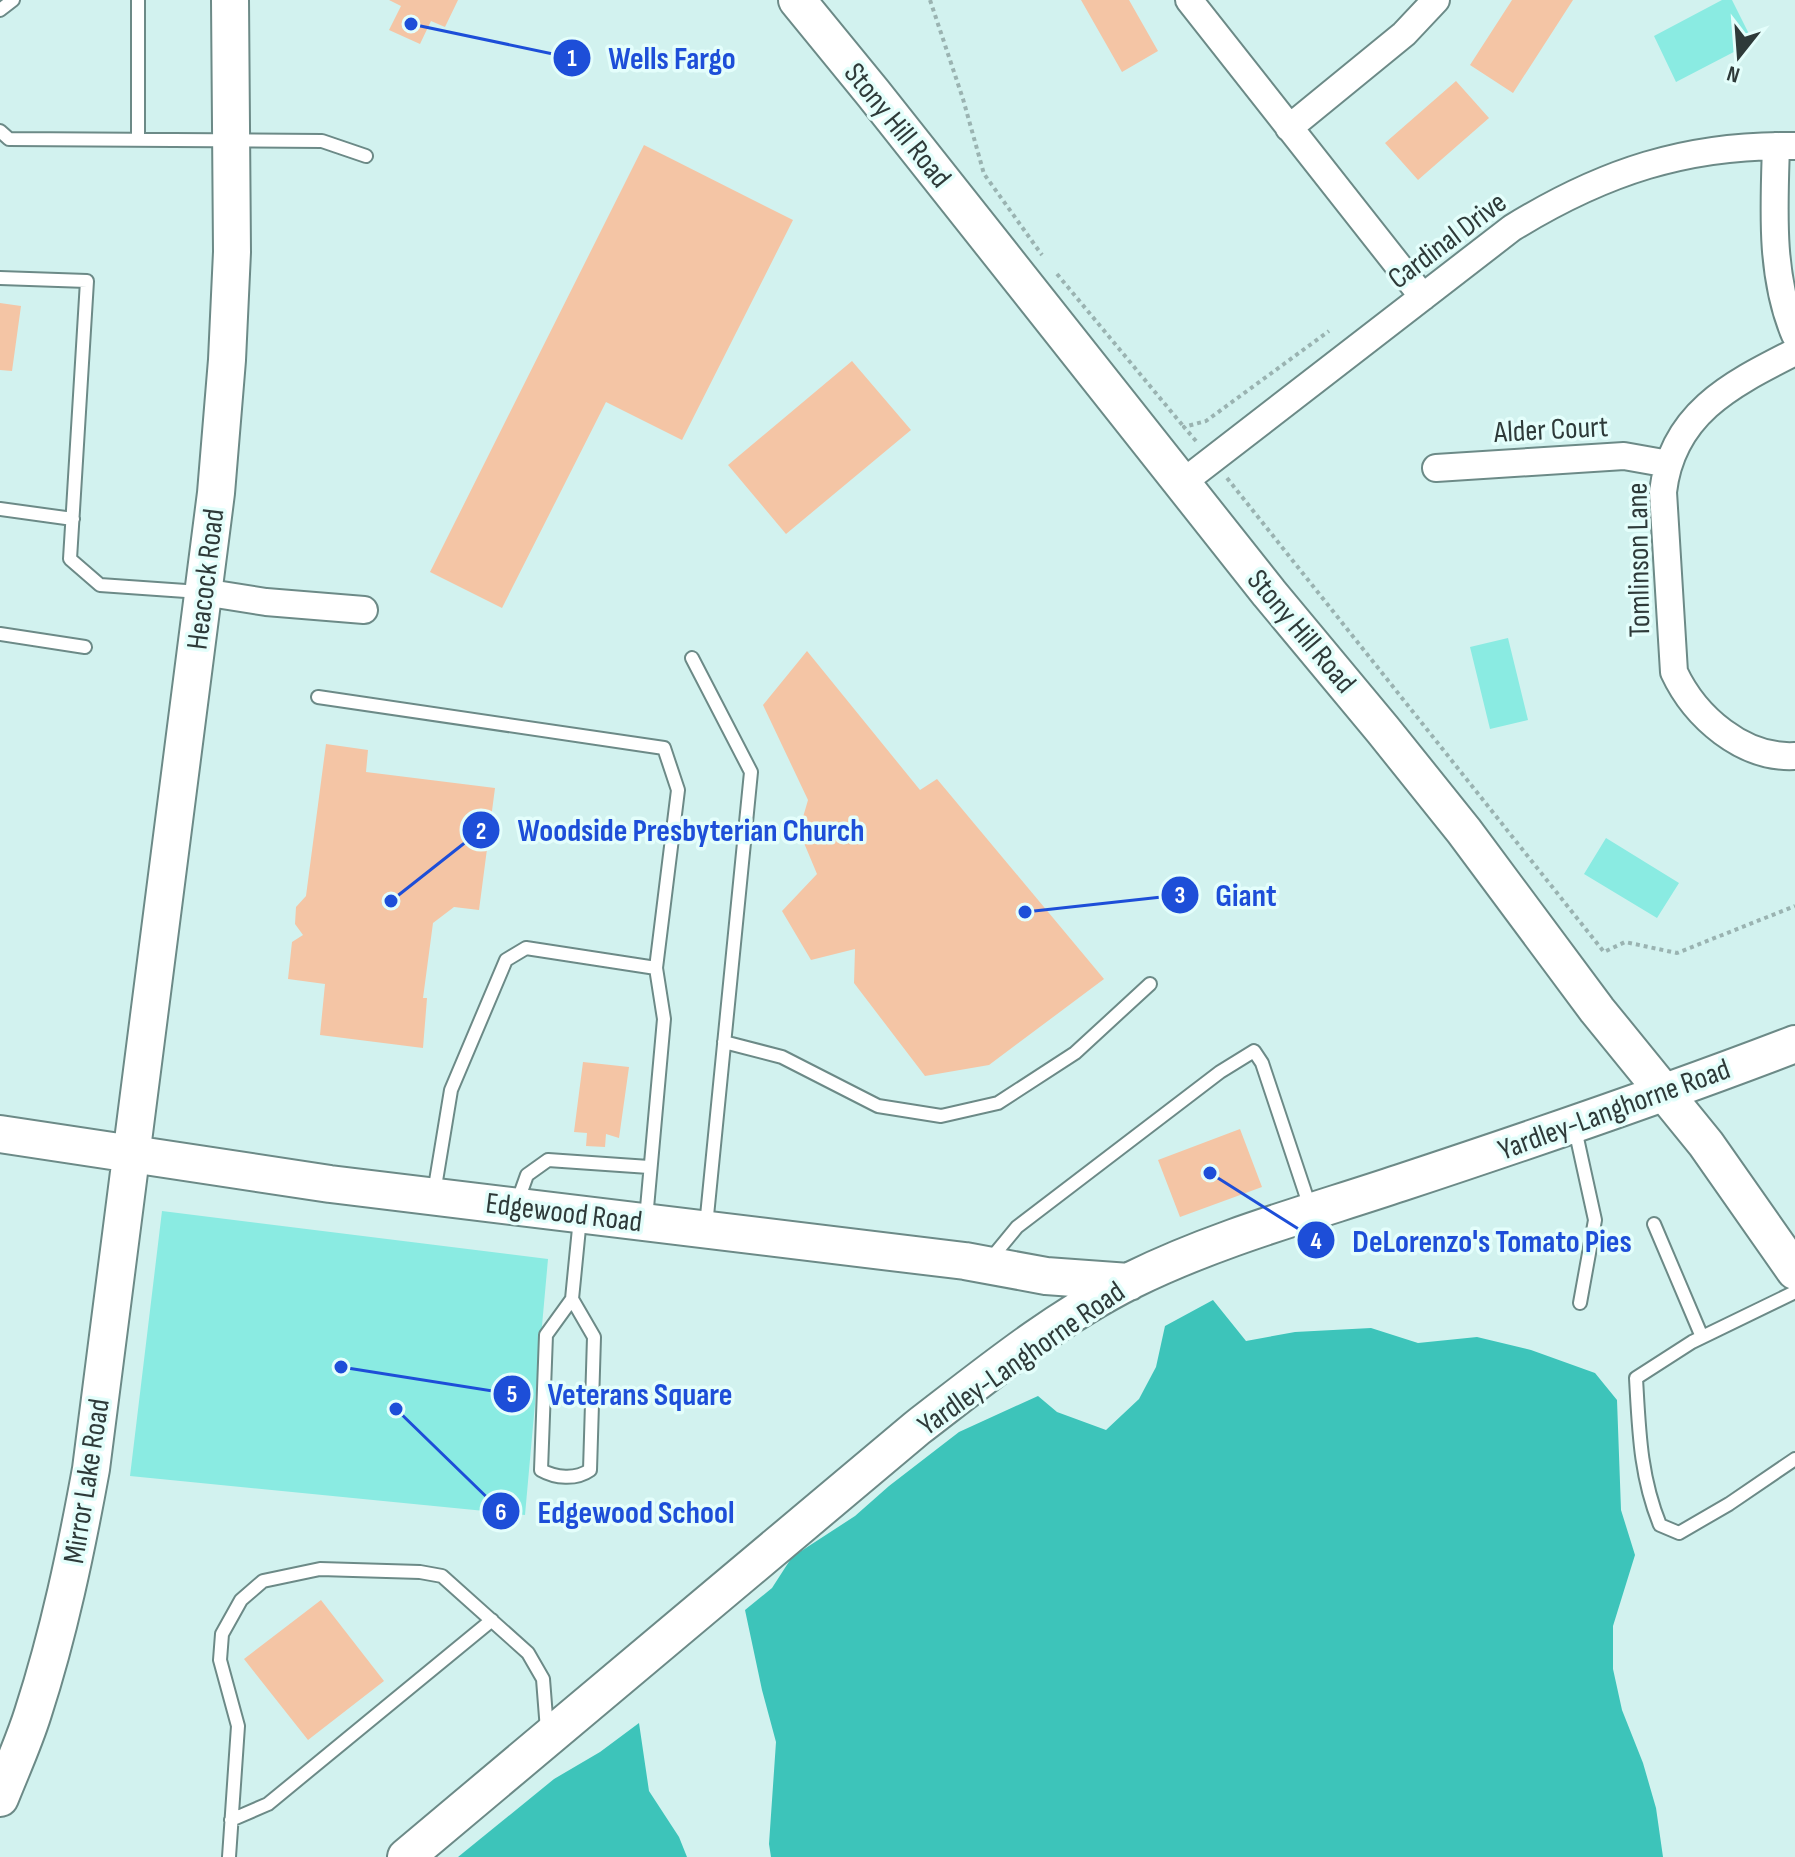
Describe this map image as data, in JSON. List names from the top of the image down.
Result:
{
  "streets": {
    "main road": [
      "Stony Hill Road",
      "Heacock Road",
      "Yardley-Langhorne Road",
      "Edgewood Road",
      "Mirror Lake Road"
    ],
    "street": ["Cardinal Drive", "Alder Court", "Tomlinson Lane"]
  },
  "crossings": [
    ["Stony Hill Road", "Cardinal Drive"],
    ["Stony Hill Road", "Yardley-Langhorne Road"],
    ["Alder Court", "Tomlinson Lane"],
    ["Heacock Road", "Edgewood Road"],
    ["Heacock Road", "Mirror Lake Road"],
    ["Yardley-Langhorne Road", "Edgewood Road"],
    ["Edgewood Road", "Mirror Lake Road"]
  ],
  "places": [
    "Wells Fargo",
    "Woodside Presbyterian Church",
    "Giant",
    "DeLorenzo's Tomato Pies",
    "Veterans Square",
    "Edgewood School"
  ],
  "north": "bottom"
}
